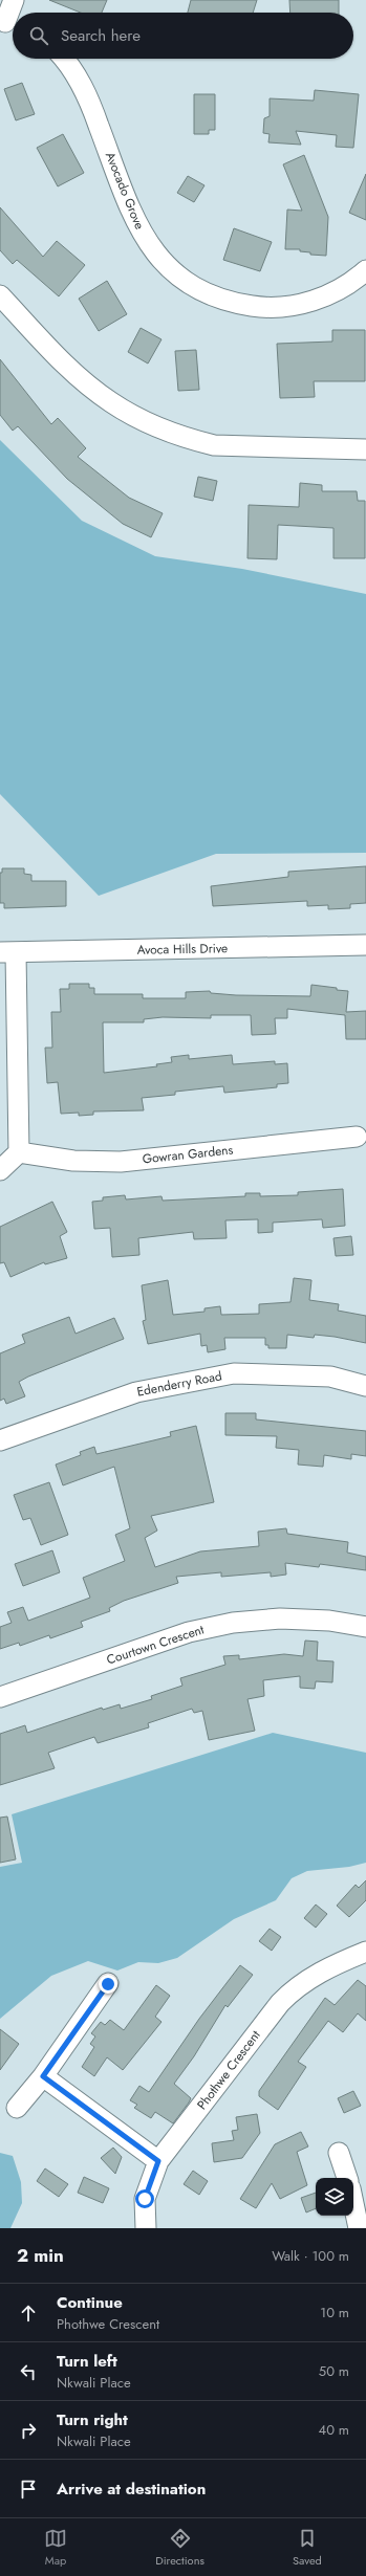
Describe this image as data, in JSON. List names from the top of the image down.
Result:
{
  "streets": {
    "street": [
      "Avocado Grove",
      "Avoca Hills Drive",
      "Gowran Gardens",
      "Edenderry Road",
      "Courtown Crescent",
      "Phothwe Crescent"
    ]
  },
  "page": {
    "search": "Search here",
    "heading": ["2 min", "Walk · 100 m"],
    "list": [
      ["Continue", "Phothwe Crescent", "10 m"],
      ["Turn left", "Nkwali Place", "50 m"],
      ["Turn right", "Nkwali Place", "40 m"],
      "Arrive at destination"
    ],
    "nav": ["Map", "Directions", "Saved"]
  }
}
